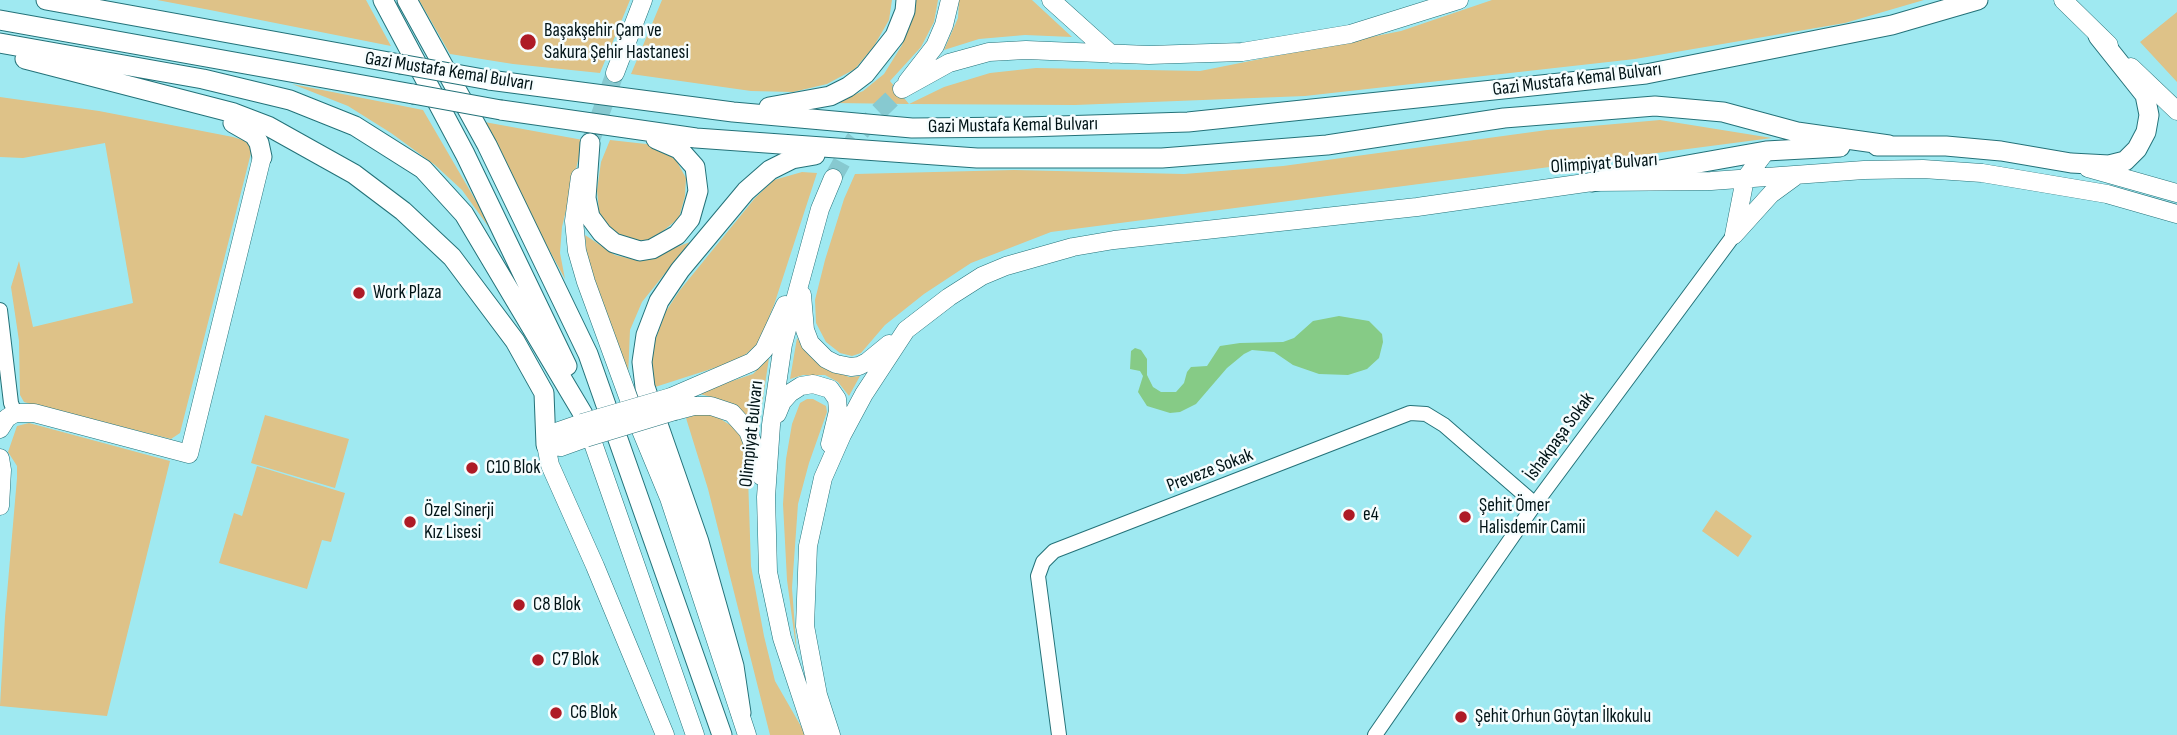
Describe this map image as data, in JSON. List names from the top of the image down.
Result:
{
  "streets": {
    "highway": ["Gazi Mustafa Kemal Bulvarı"],
    "main road": ["Olimpiyat Bulvarı"],
    "street": ["İshakpaşa Sokak", "Preveze Sokak"]
  },
  "crossings": [
    ["İshakpaşa Sokak", "Preveze Sokak"]
  ],
  "places": [
    "Başakşehir Çam ve Sakura Şehir Hastanesi",
    "Work Plaza",
    "C10 Blok",
    "e4",
    "Şehit Ömer Halisdemir Camii",
    "Özel Sinerji Kız Lisesi",
    "C8 Blok",
    "C7 Blok",
    "C6 Blok",
    "Şehit Orhun Göytan İlkokulu"
  ]
}
